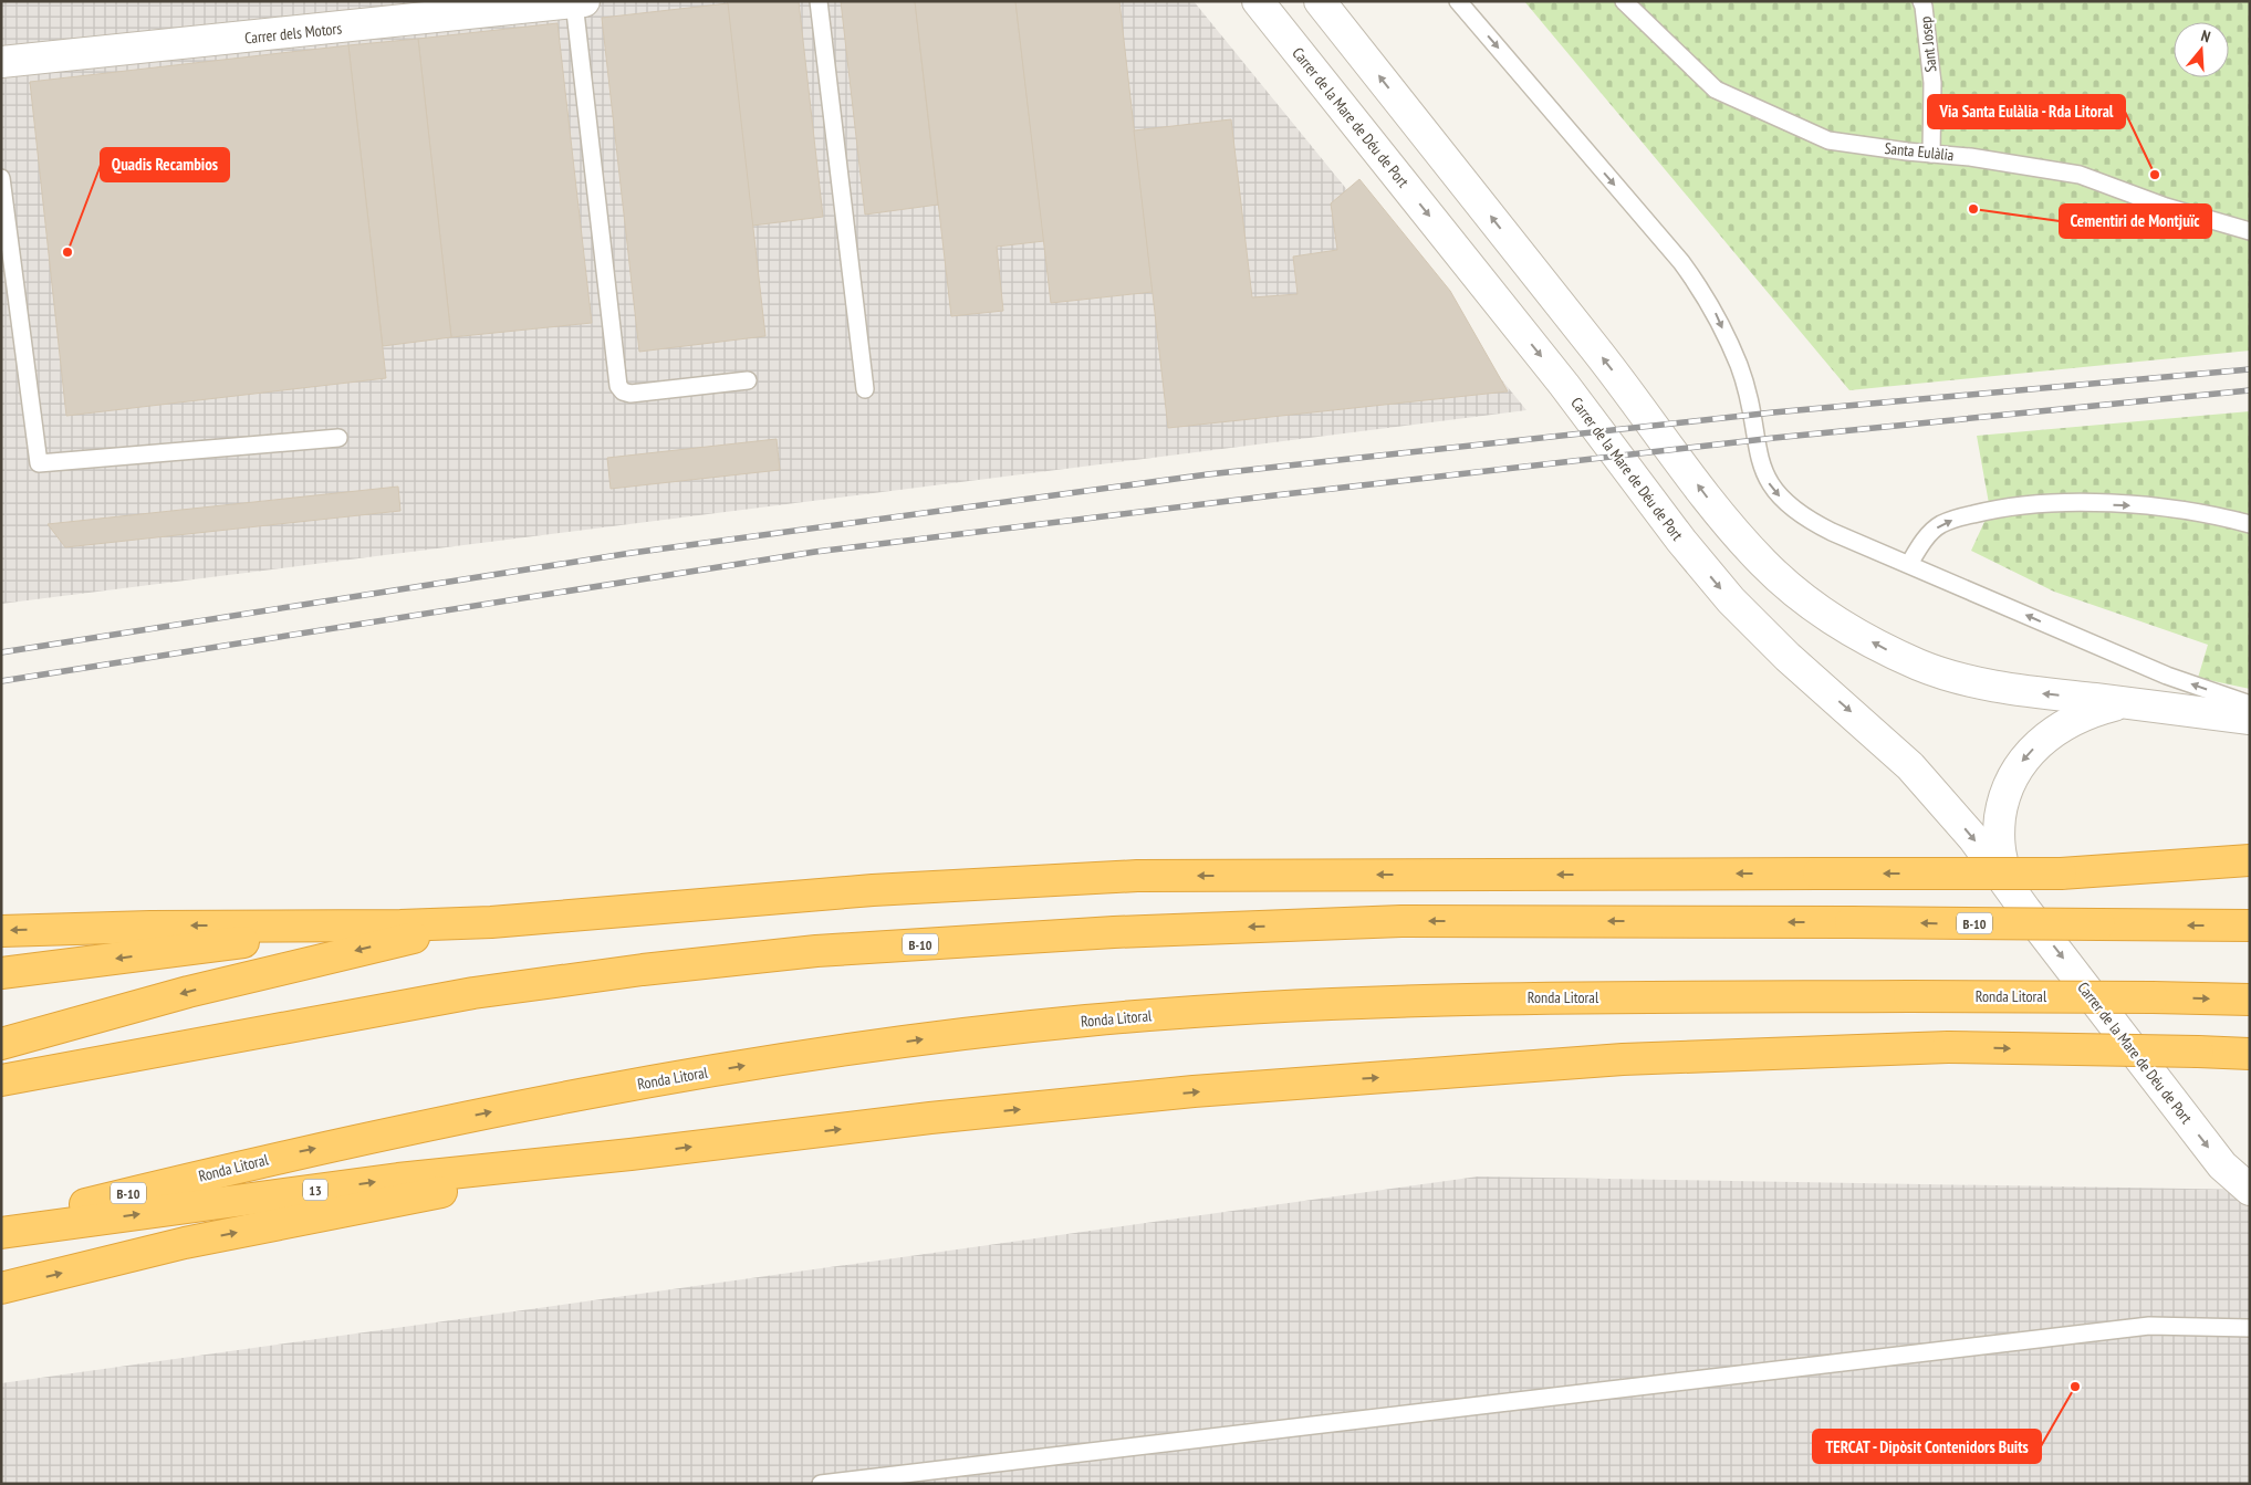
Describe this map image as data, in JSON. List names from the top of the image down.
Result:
{
  "streets": {
    "highway": ["B-10", "Ronda Litoral", "13"],
    "street": ["Carrer dels Motors", "Carrer de la Mare de Déu de Port"],
    "lane": ["Sant Josep", "Santa Eulàlia"]
  },
  "crossings": [
    ["Sant Josep", "Santa Eulàlia"]
  ],
  "places": [
    "Via Santa Eulàlia - Rda Litoral",
    "Cementiri de Montjuïc",
    "Quadis Recambios",
    "TERCAT - Dipòsit Contenidors Buits"
  ],
  "north": "top"
}
